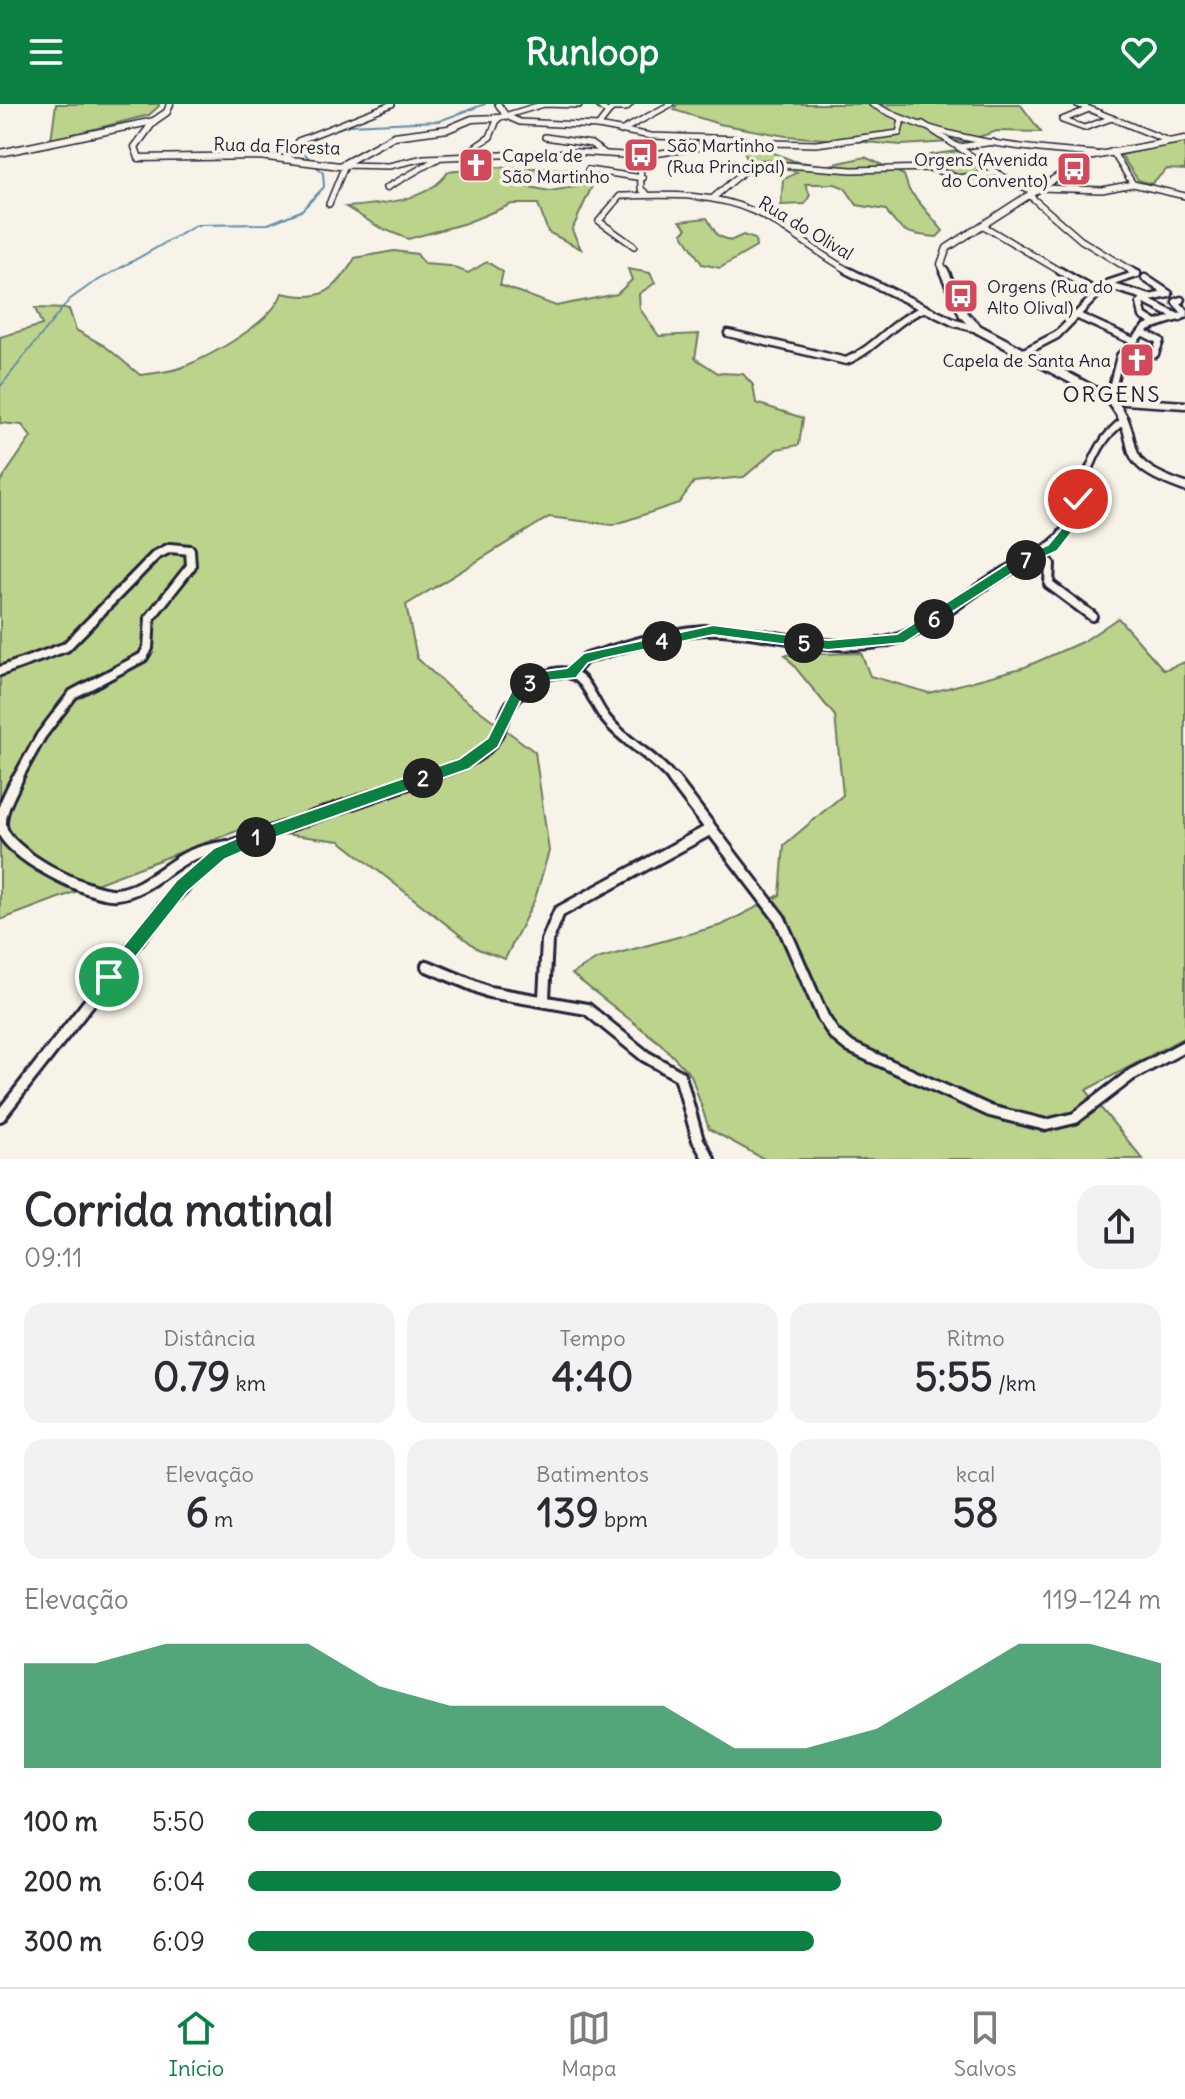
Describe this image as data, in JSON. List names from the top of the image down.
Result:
{
  "streets": {
    "street": ["Rua da Floresta", "Rua do Olival"]
  },
  "districts": ["ORGENS"],
  "places": {
    "bus stop": ["São Martinho (Rua Principal)", "Orgens (Avenida do Convento)", "Orgens (Rua do Alto Olival)"],
    "church": ["Capela de São Martinho", "Capela de Santa Ana"]
  },
  "page": {
    "header": "Runloop",
    "pins": [
      "7",
      "6",
      "4",
      "5",
      "3",
      "2",
      "1"
    ],
    "heading": ["Corrida matinal", "09:11"],
    "stats": [
      ["Distância", "0.79 km"],
      ["Tempo", "4:40"],
      ["Ritmo", "5:55 /km"],
      ["Elevação", "6 m"],
      ["Batimentos", "139 bpm"],
      ["kcal", "58"]
    ],
    "chart": ["Elevação", "119–124 m"],
    "list": [
      {
        "name": "100 m",
        "note": "5:50"
      },
      {
        "name": "200 m",
        "note": "6:04"
      },
      {
        "name": "300 m",
        "note": "6:09"
      }
    ],
    "tabs": ["Início", "Mapa", "Salvos"]
  }
}
